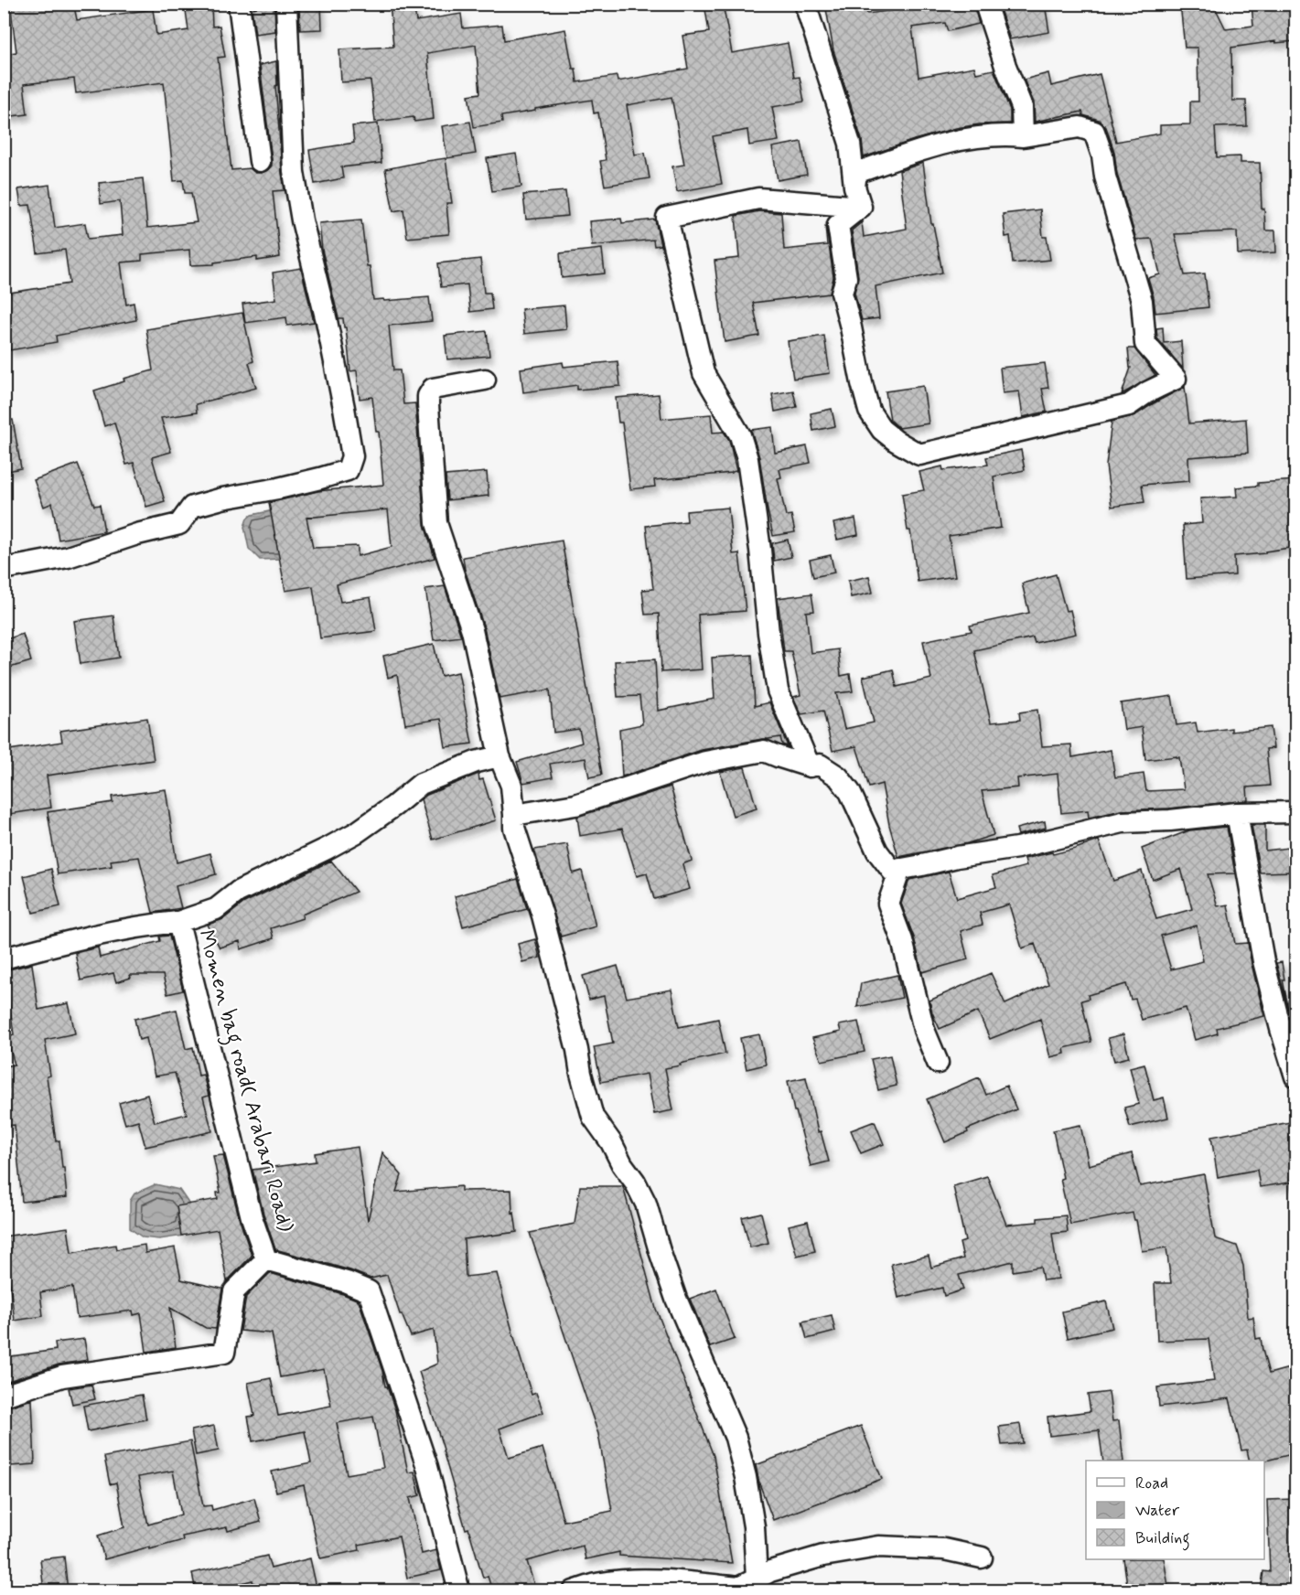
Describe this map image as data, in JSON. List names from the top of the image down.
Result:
{
  "streets": {
    "street": ["Momen bag road( Arabari Road)"]
  },
  "legend": ["Road", "Water", "Building"]
}
